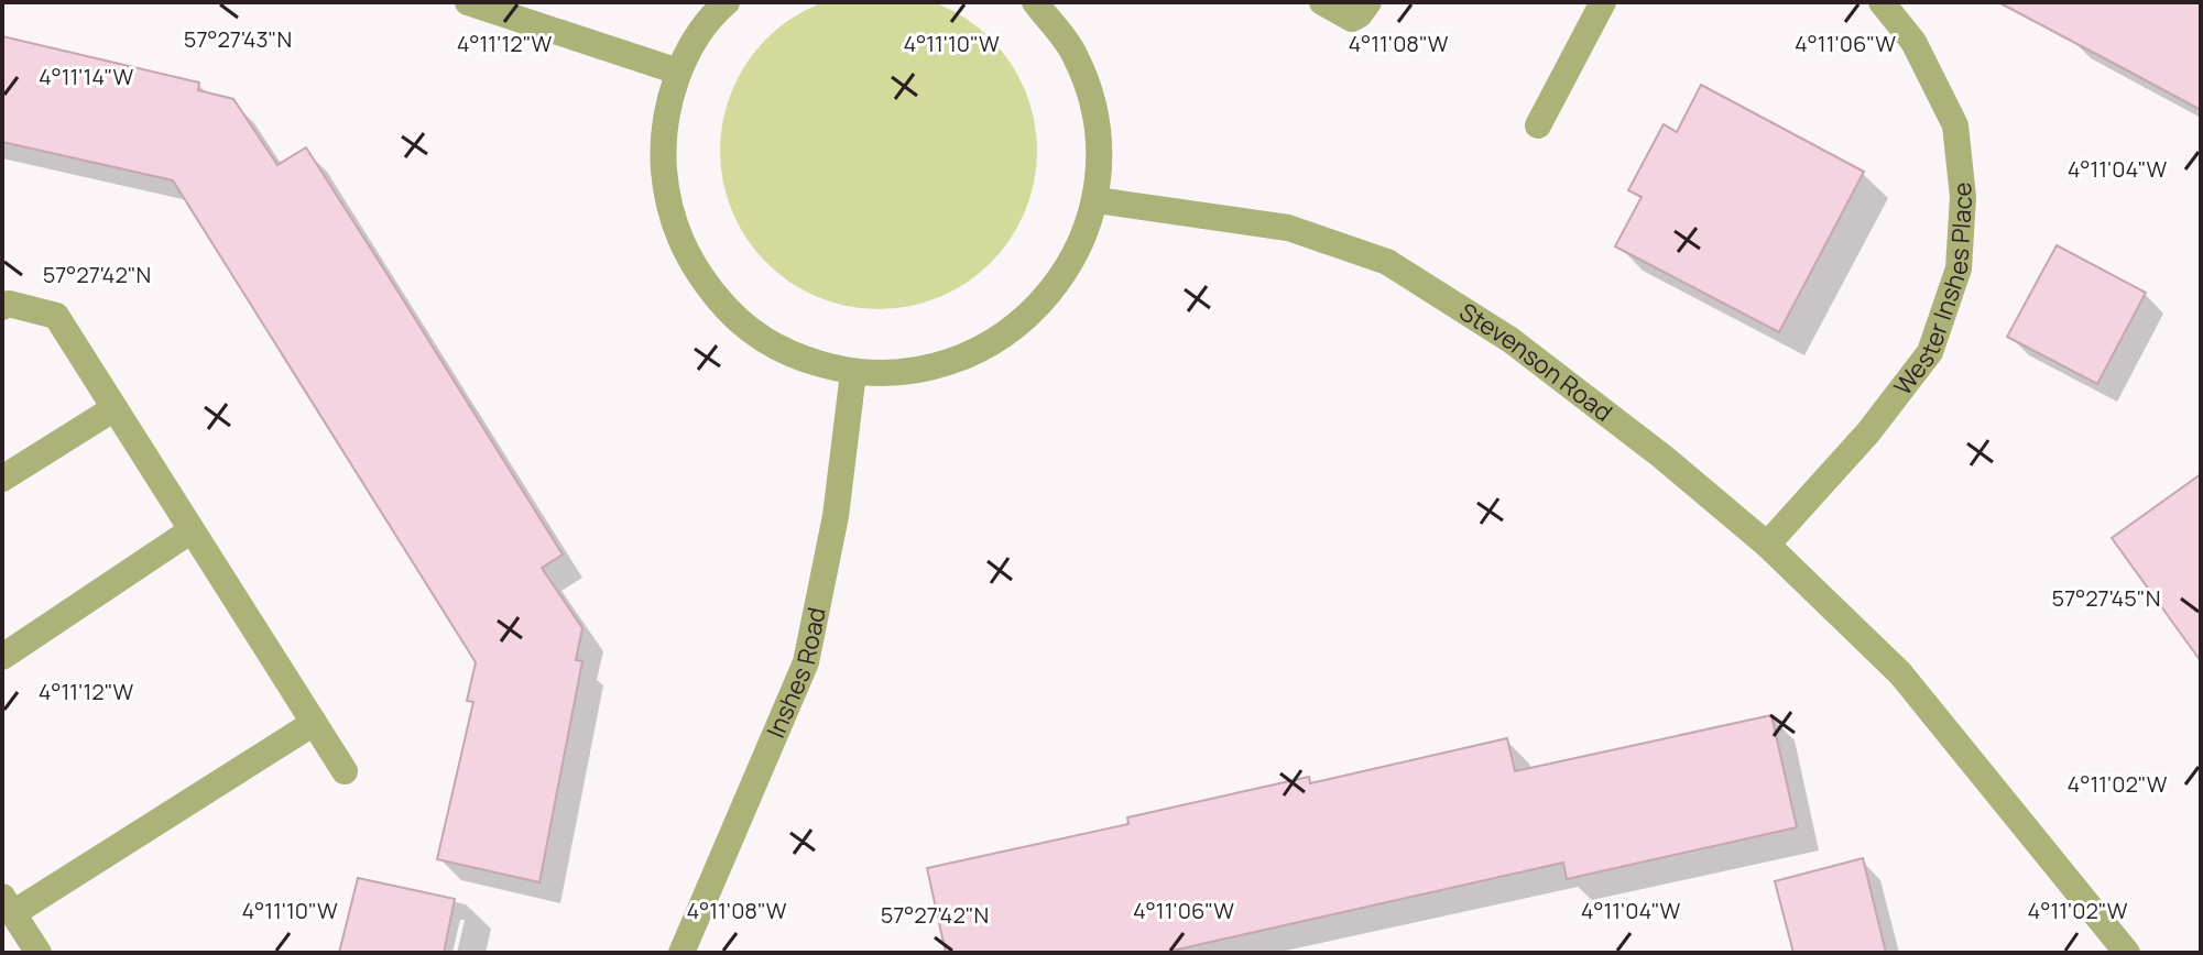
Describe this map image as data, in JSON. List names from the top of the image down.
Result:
{
  "streets": {
    "street": ["Wester Inshes Place", "Stevenson Road", "Inshes Road"]
  },
  "crossings": [
    ["Wester Inshes Place", "Stevenson Road"]
  ],
  "coordinates": [
    "57°27'43\"N",
    "4°11'12\"W",
    "4°11'08\"W",
    "4°11'06\"W",
    "4°11'10\"W",
    "4°11'14\"W",
    "4°11'04\"W",
    "57°27'42\"N",
    "57°27'45\"N",
    "4°11'02\"W"
  ]
}
